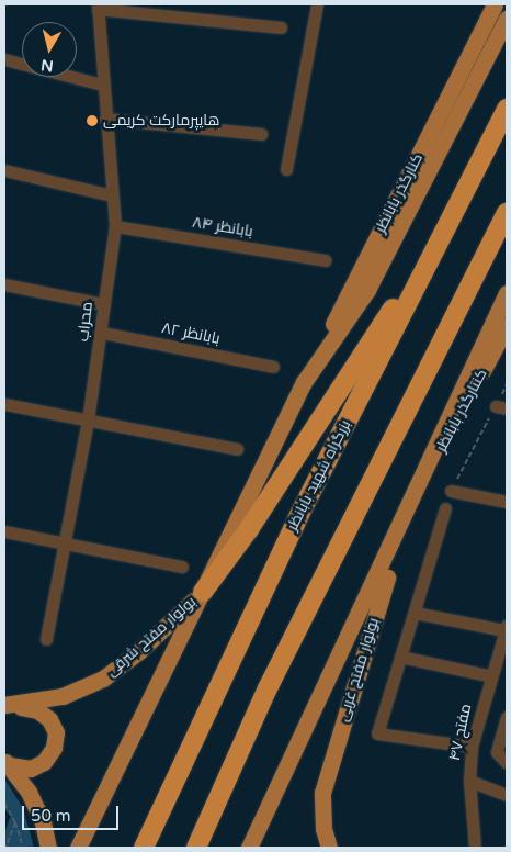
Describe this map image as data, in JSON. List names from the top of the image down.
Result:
{
  "streets": {
    "highway": ["بزرگراه شهید بابانظر"],
    "main road": [
      "کنارگذر بابانظر",
      "کنتارگذر بابانظر",
      "بولوار مفتح شرقی",
      "بولوار مفتح غربی"
    ],
    "street": [
      "بابانظر ۸۴",
      "محراب",
      "بابانظر ۸۲",
      "مفتح ۴۷"
    ]
  },
  "crossings": [
    ["بابانظر ۸۴", "محراب"],
    ["محراب", "بابانظر ۸۲"],
    ["کنتارگذر بابانظر", "بولوار مفتح غربی"]
  ],
  "places": ["هایپرمارکت کریمی"],
  "scale_bar": "50 m",
  "north": "bottom"
}
